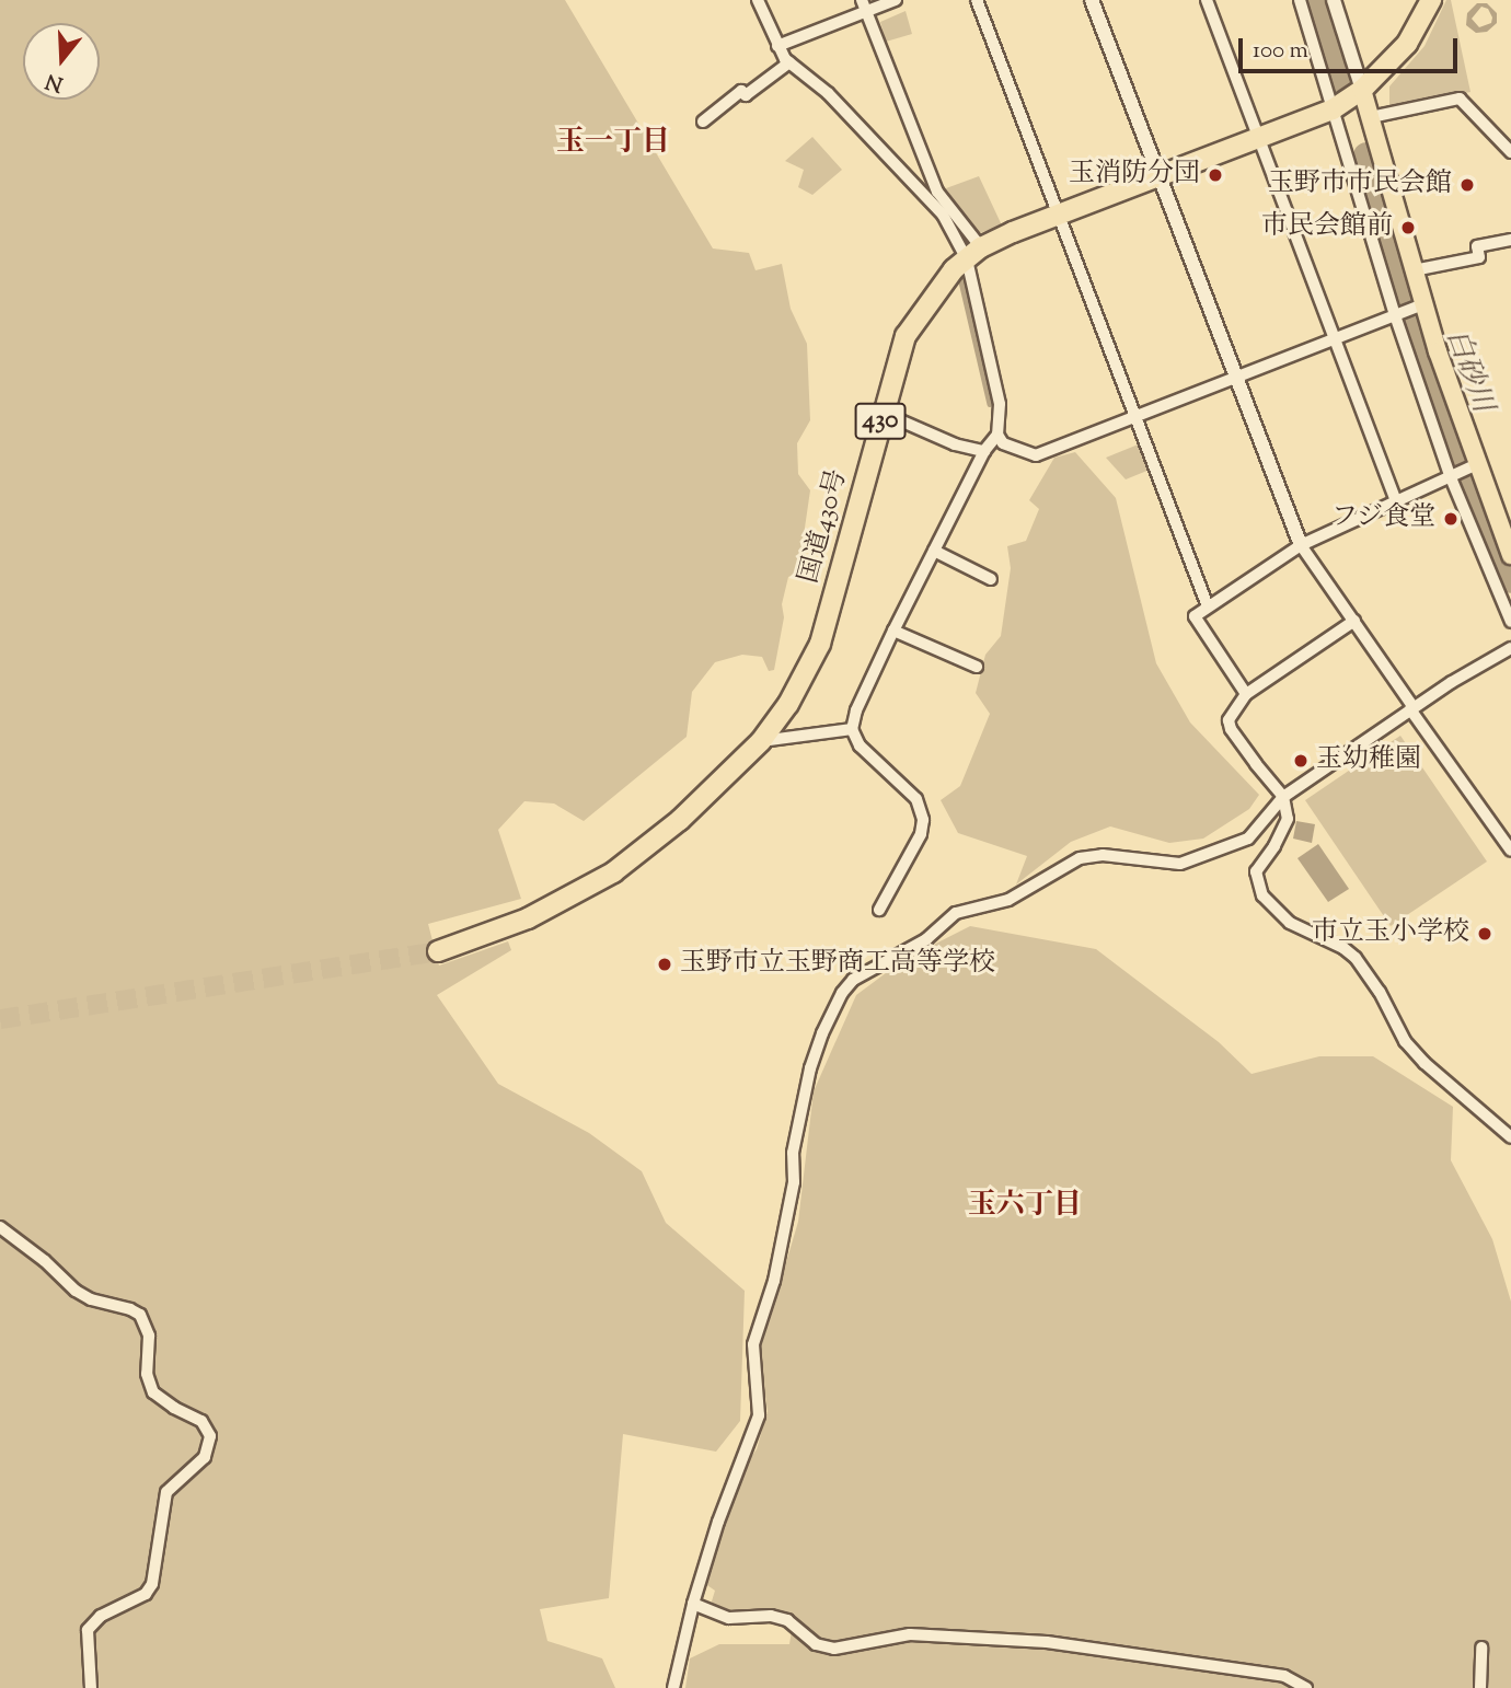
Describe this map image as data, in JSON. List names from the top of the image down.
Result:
{
  "streets": {
    "highway": ["430", "国道430号"]
  },
  "districts": ["玉一丁目", "玉六丁目"],
  "water": ["白砂川"],
  "places": [
    "玉消防分団",
    "玉野市市民会館",
    "市民会館前",
    "フジ食堂",
    "玉幼稚園",
    "市立玉小学校",
    "玉野市立玉野商工高等学校"
  ],
  "scale_bar": "100 m",
  "north": "bottom"
}
